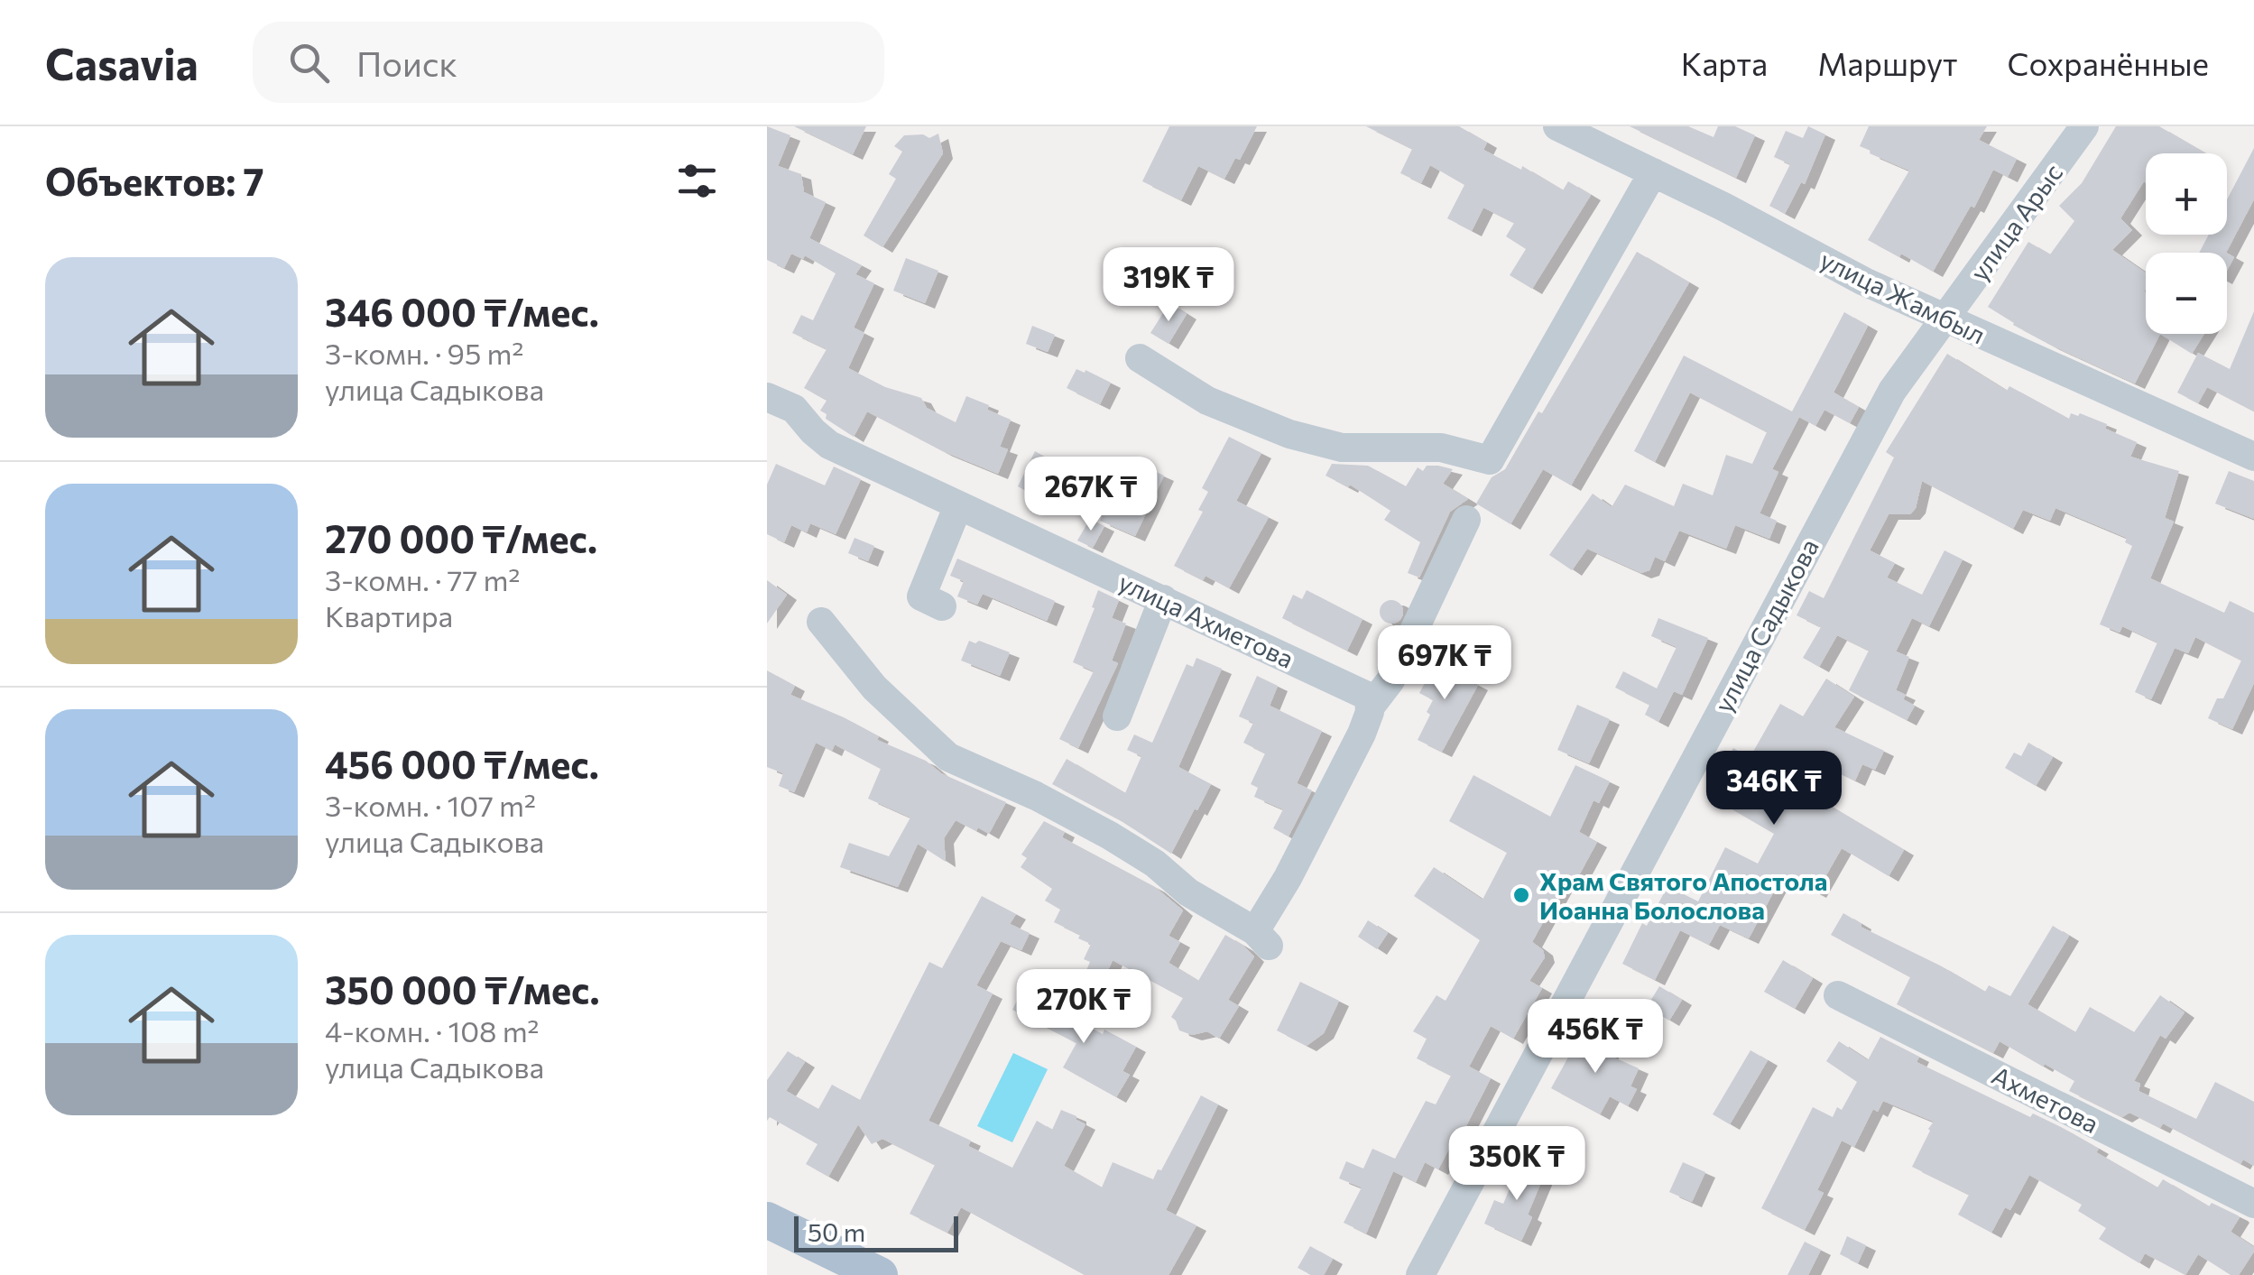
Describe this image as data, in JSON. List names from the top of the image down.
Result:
{
  "streets": {
    "street": [
      "улица Арыс",
      "улица Жамбыл",
      "улица Ахметова",
      "улица Садыкова",
      "Ахметова"
    ]
  },
  "crossings": [
    ["улица Арыс", "улица Жамбыл"],
    ["улица Арыс", "улица Садыкова"],
    ["улица Жамбыл", "улица Садыкова"]
  ],
  "places": ["Храм Святого Апостола Иоанна Болослова"],
  "scale_bar": "50 m",
  "page": {
    "header": "Casavia",
    "search": "Поиск",
    "nav": ["Карта", "Маршрут", "Сохранённые"],
    "heading": "Объектов: 7",
    "map_buttons": ["+", "−"],
    "list": [
      {
        "name": "346 000 ₸/мес.",
        "note": "3-комн. · 95 m² · улица Садыкова"
      },
      {
        "name": "270 000 ₸/мес.",
        "note": "3-комн. · 77 m² · Квартира"
      },
      {
        "name": "456 000 ₸/мес.",
        "note": "3-комн. · 107 m² · улица Садыкова"
      },
      {
        "name": "350 000 ₸/мес.",
        "note": "4-комн. · 108 m² · улица Садыкова"
      }
    ],
    "price": [
      "319K ₸",
      "267K ₸",
      "697K ₸",
      "346K ₸",
      "270K ₸",
      "456K ₸",
      "350K ₸"
    ],
    "scale": "50 m"
  }
}
